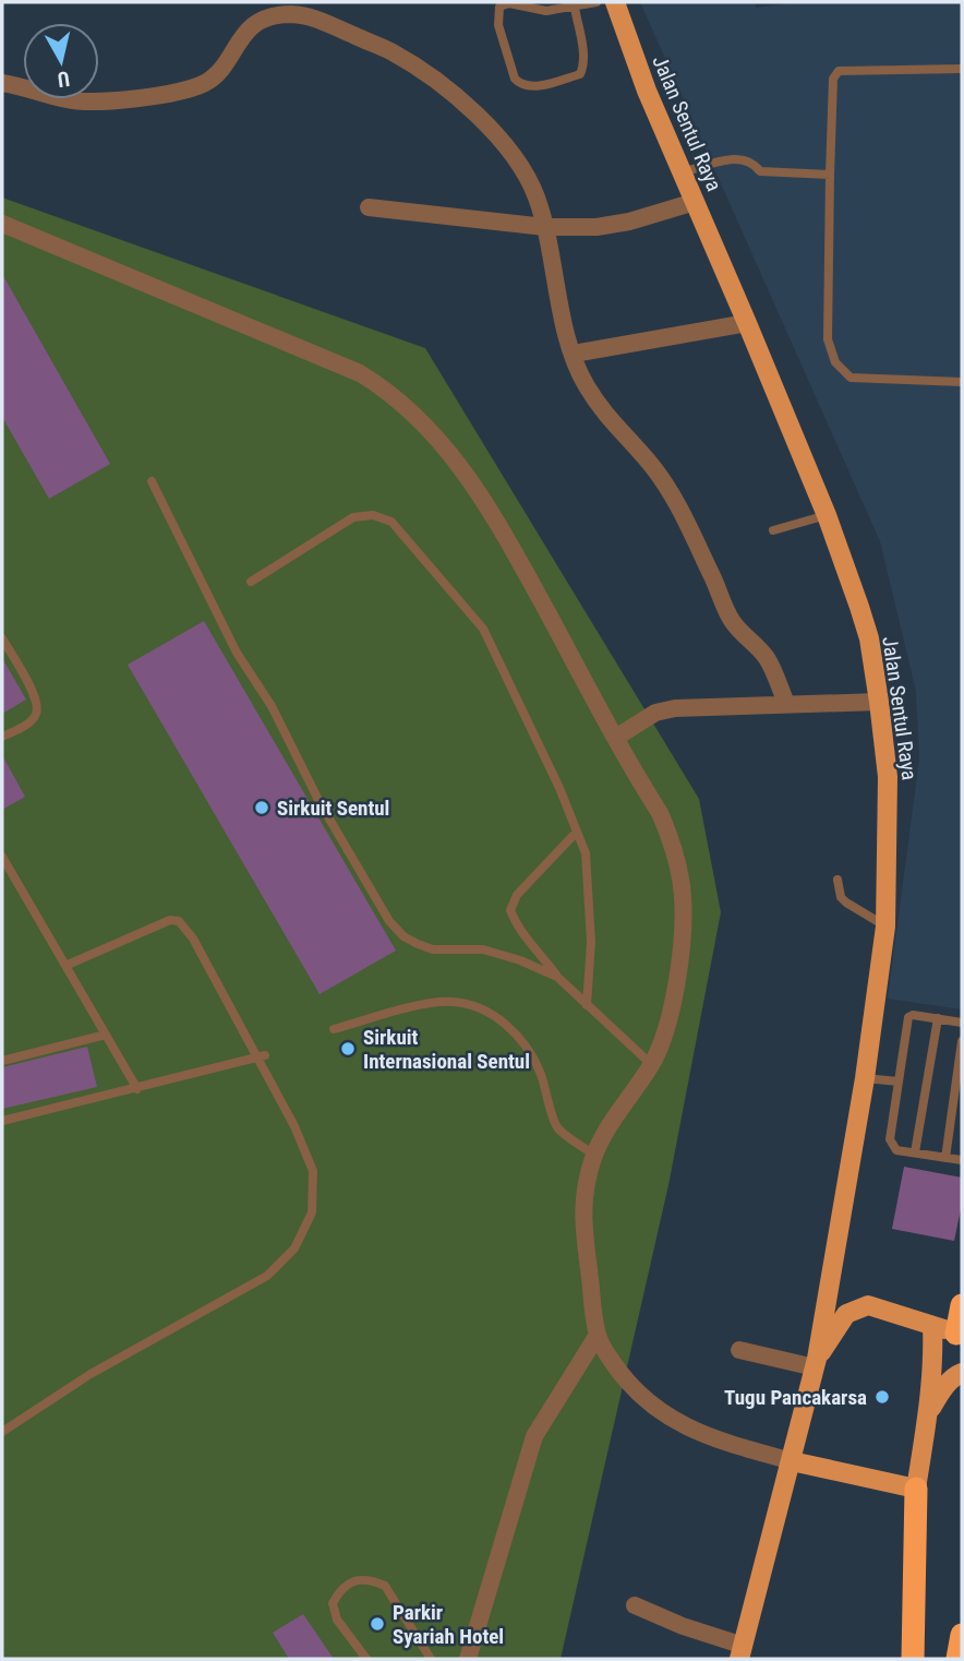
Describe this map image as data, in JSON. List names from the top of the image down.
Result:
{
  "streets": {
    "main road": ["Jalan Sentul Raya"]
  },
  "places": [
    "Sirkuit Sentul",
    "Sirkuit Internasional Sentul",
    "Tugu Pancakarsa",
    "Parkir Syariah Hotel"
  ],
  "north": "bottom"
}
